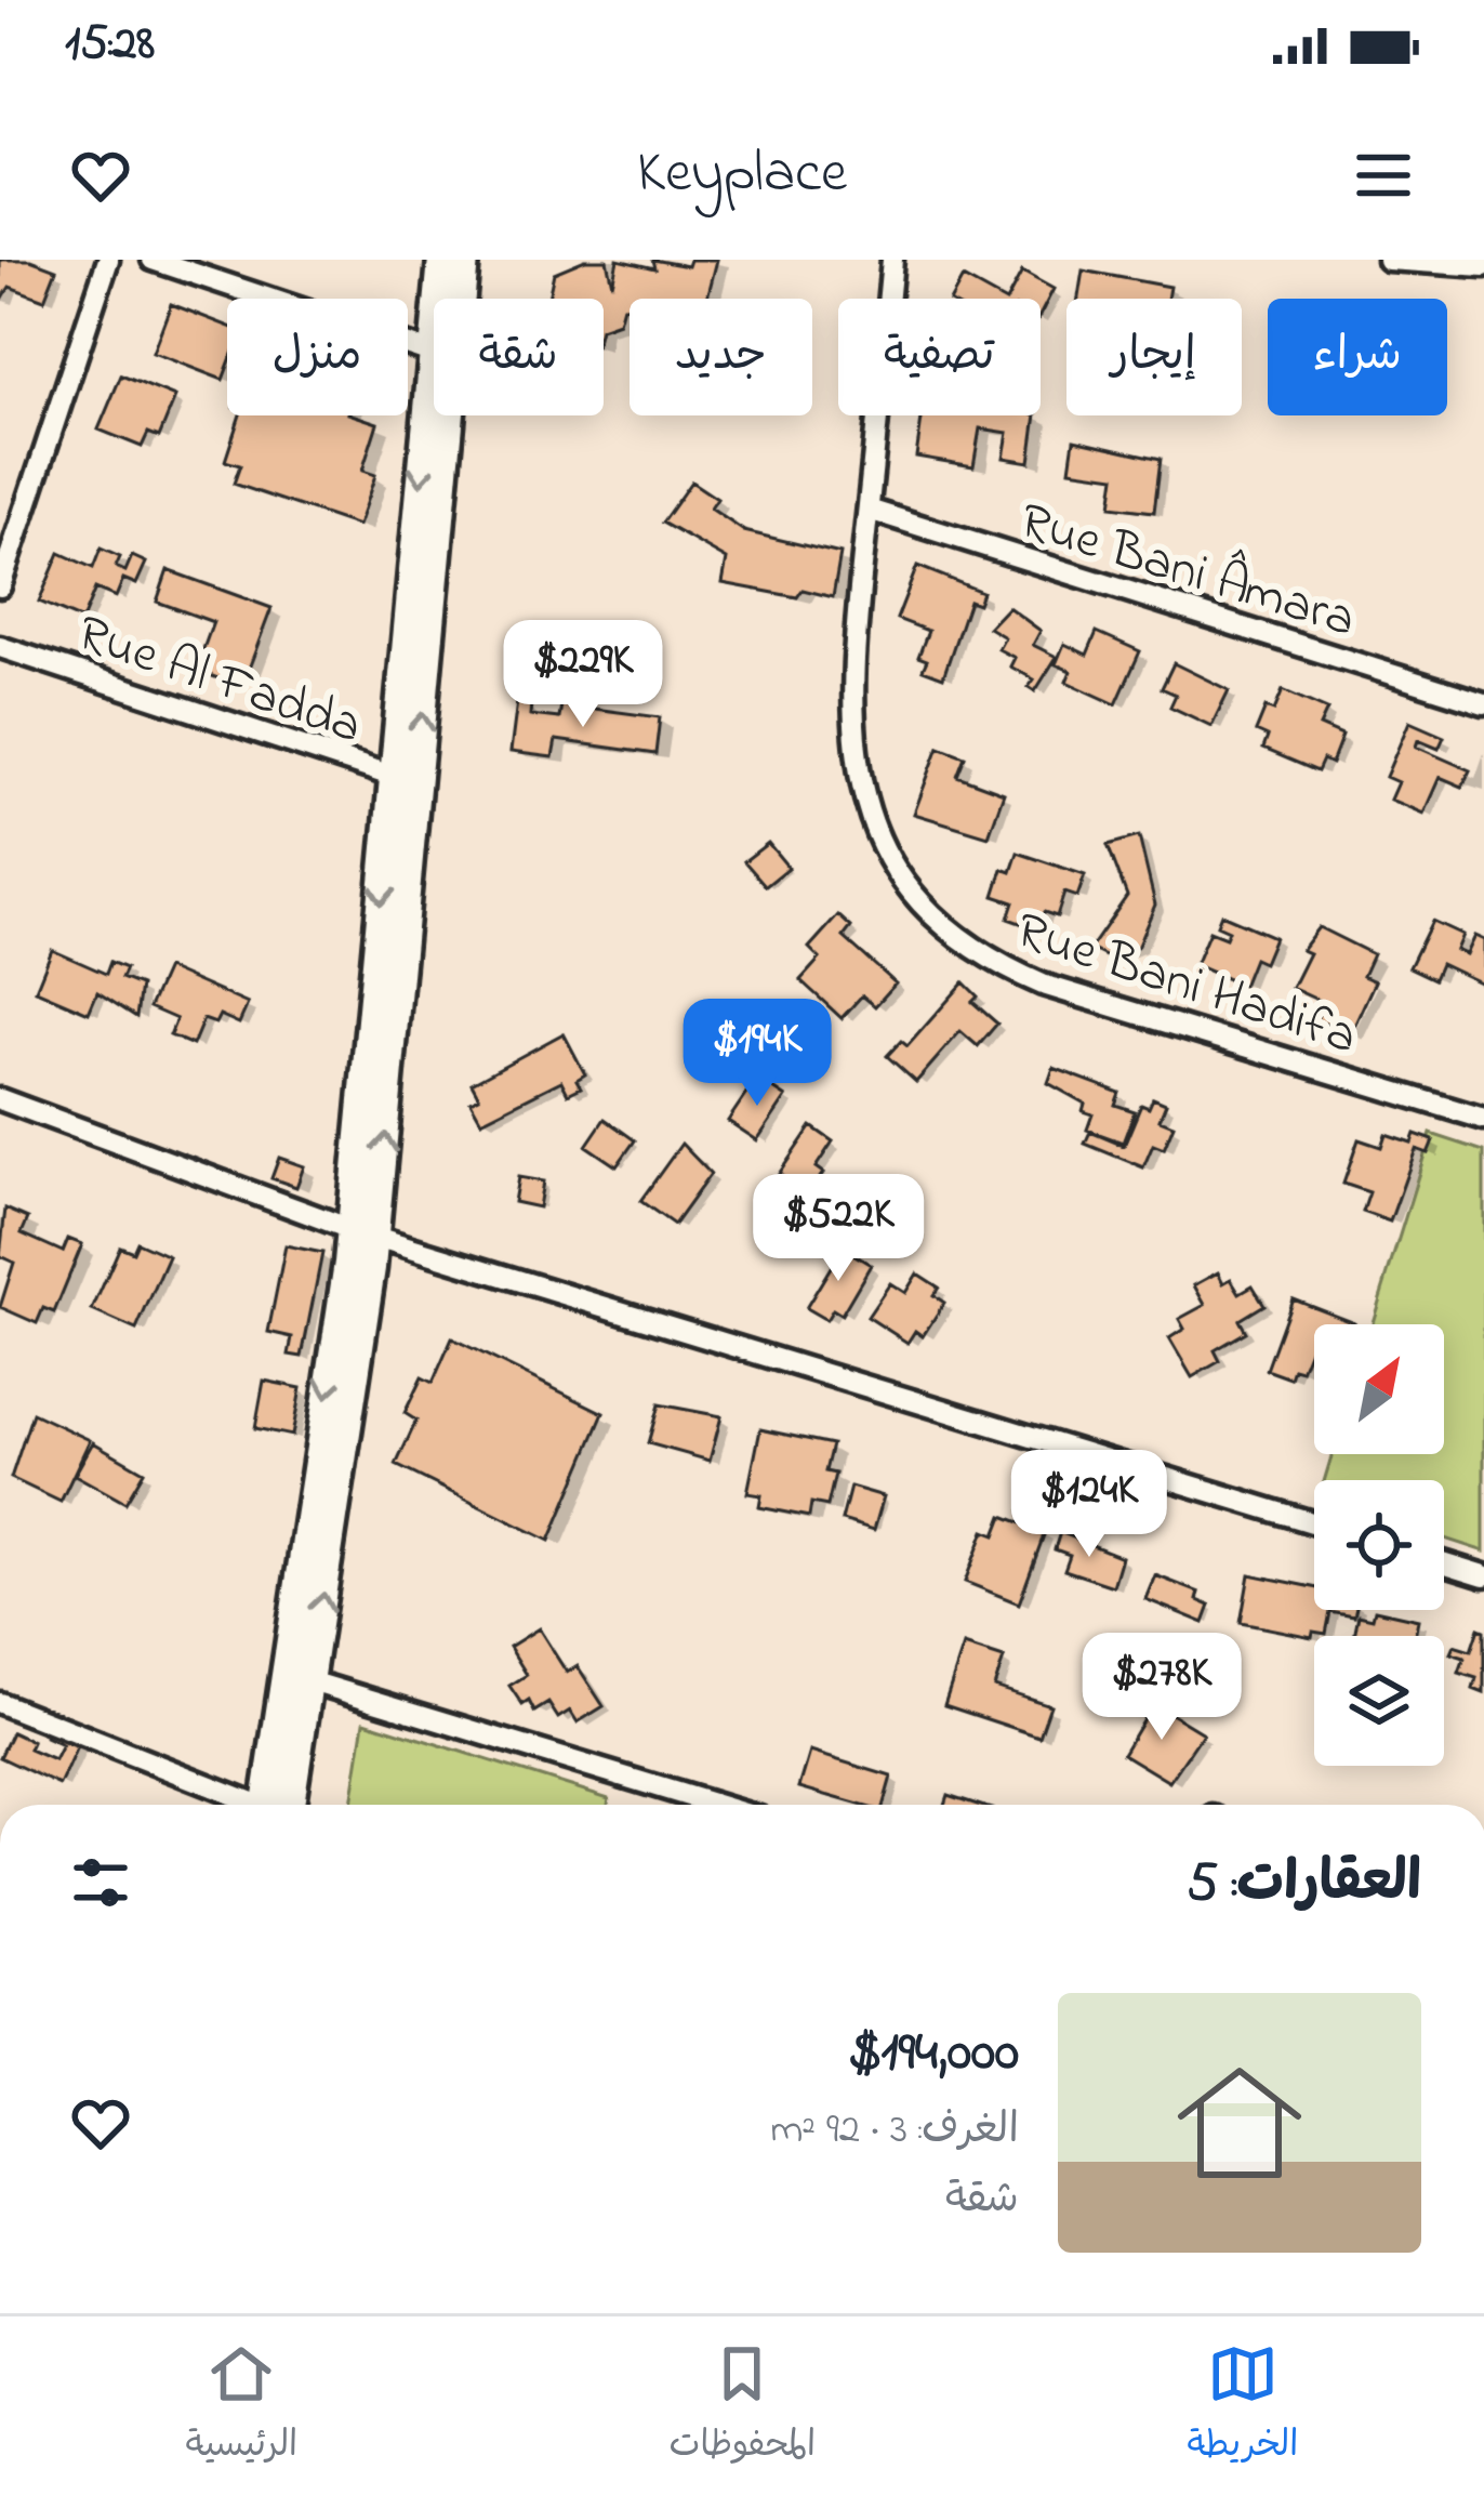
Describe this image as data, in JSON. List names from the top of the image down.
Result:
{
  "streets": {
    "street": ["Rue Bani Âmara", "Rue Al Fadda", "Rue Bani Hadifa"]
  },
  "crossings": [
    ["Rue Bani Âmara", "Rue Bani Hadifa"]
  ],
  "north": "top right",
  "page": {
    "status": "15:28",
    "header": "Keyplace",
    "chip": [
      "شراء",
      "إيجار",
      "تصفية",
      "جديد",
      "شقة",
      "منزل"
    ],
    "price": [
      "$229K",
      "$194K",
      "$522K",
      "$124K",
      "$278K"
    ],
    "heading": "العقارات: 5",
    "list": [
      {
        "name": "$194,000",
        "note": "الغرف: 3 · 92 m² · شقة"
      }
    ],
    "tabs": ["الخريطة", "المحفوظات", "الرئيسية"]
  }
}
